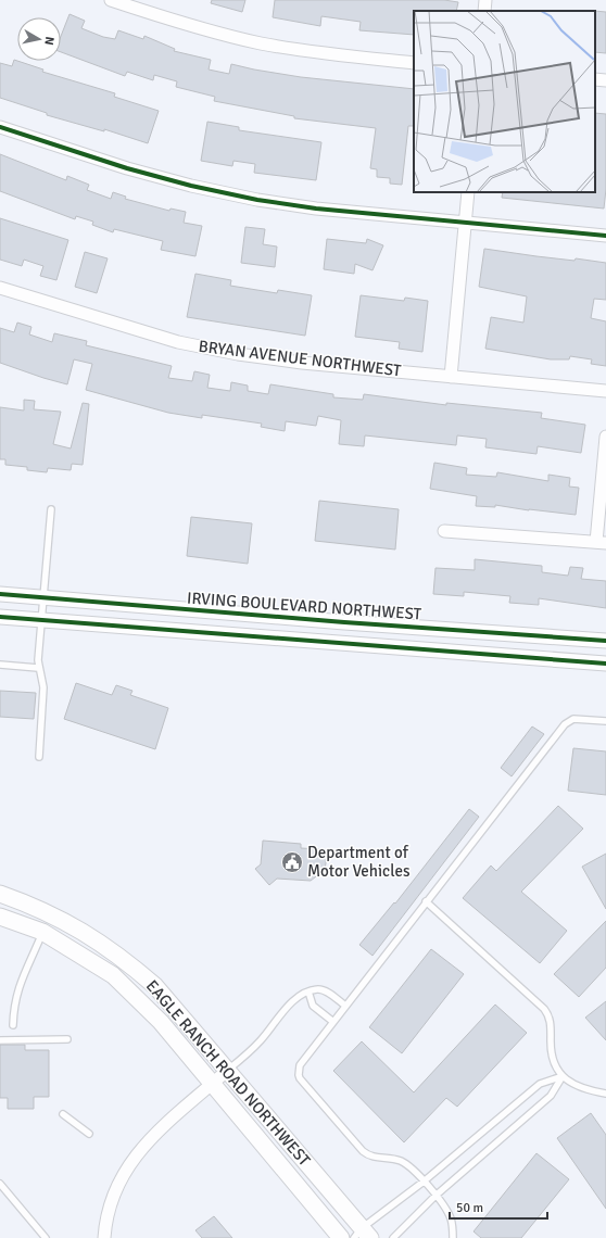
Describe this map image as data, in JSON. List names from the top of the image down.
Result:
{
  "streets": {
    "main road": ["EAGLE RANCH ROAD NORTHWEST"],
    "street": ["BRYAN AVENUE NORTHWEST", "IRVING BOULEVARD NORTHWEST"]
  },
  "places": {
    "public building": ["Department of Motor Vehicles"]
  },
  "scale_bar": "50 m",
  "north": "right"
}
